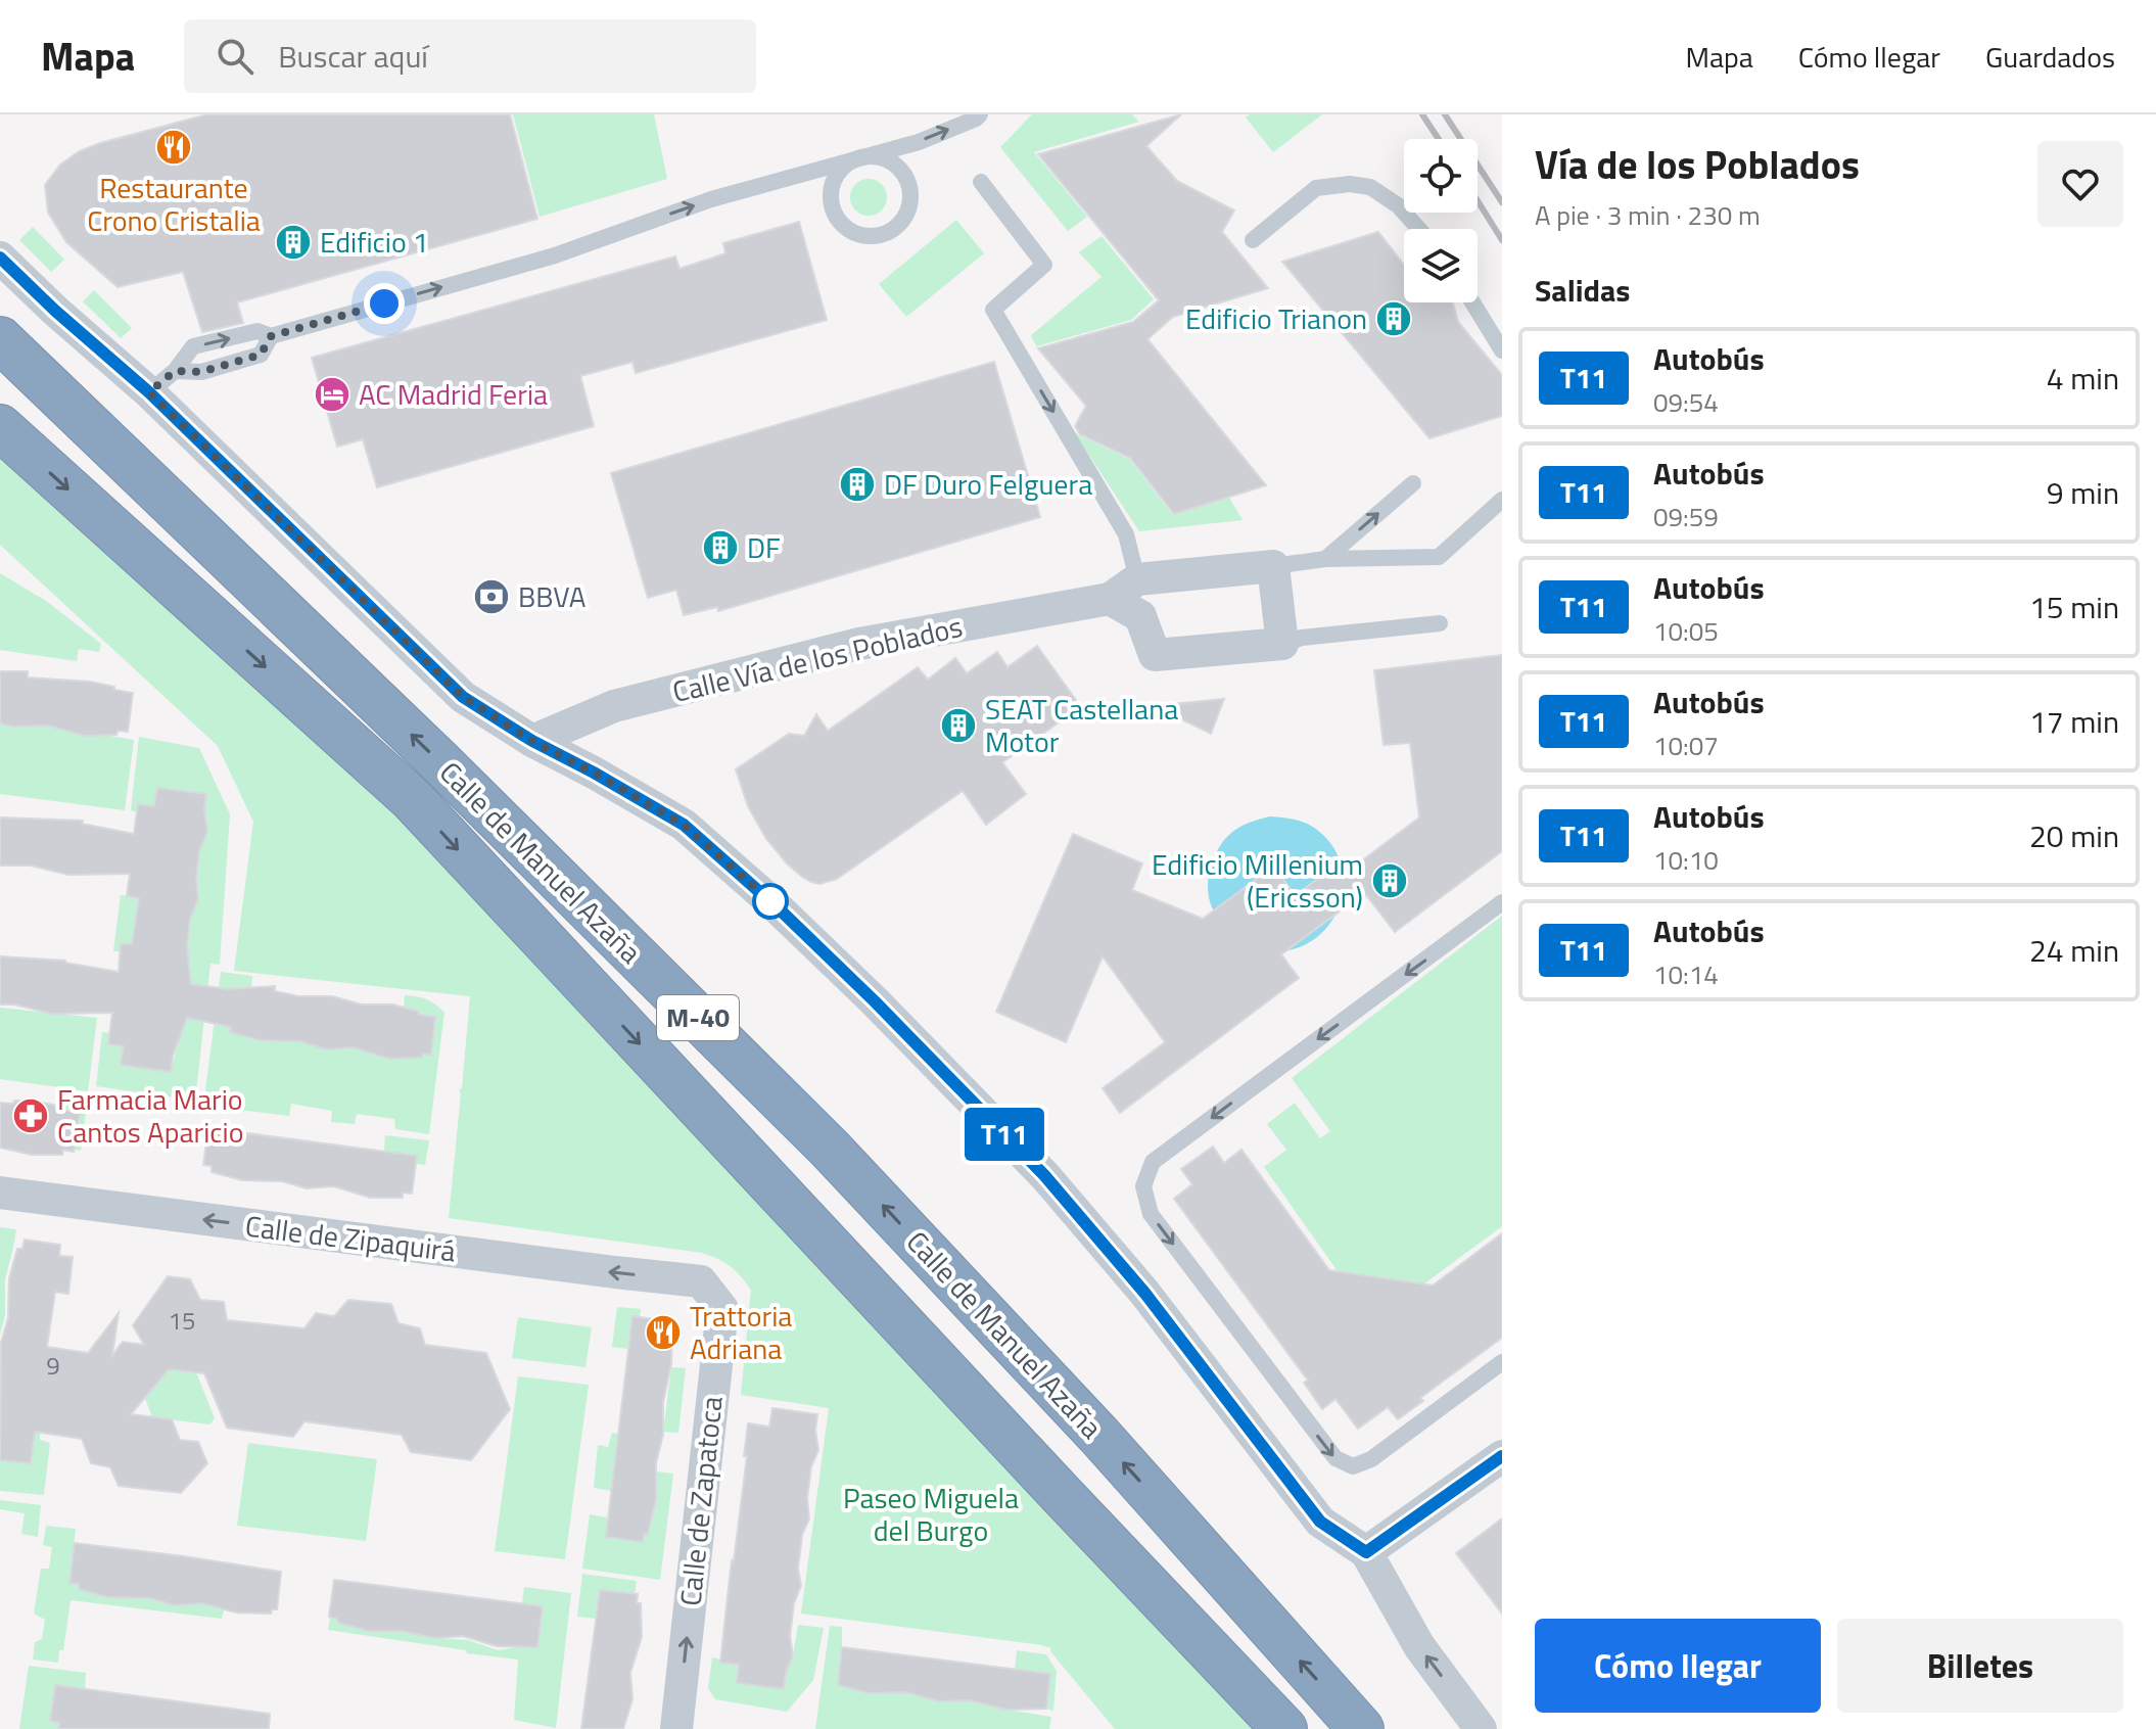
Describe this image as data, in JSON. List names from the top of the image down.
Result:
{
  "streets": {
    "highway": ["Calle de Manuel Azaña", "M-40"],
    "street": ["Calle Vía de los Poblados", "Calle de Zipaquirá", "Calle de Zapatoca"]
  },
  "crossings": [
    ["Calle de Zipaquirá", "Calle de Zapatoca"]
  ],
  "one_way": ["Calle de Zipaquirá", "Calle de Zapatoca"],
  "parks": ["Paseo Miguela del Burgo"],
  "places": {
    "restaurant": ["Restaurante Crono Cristalia", "Trattoria Adriana"],
    "building": [
      "Edificio 1",
      "Edificio Trianon",
      "DF Duro Felguera",
      "DF",
      "SEAT Castellana Motor",
      "Edificio Millenium (Ericsson)"
    ],
    "hotel": ["AC Madrid Feria"],
    "bank": ["BBVA"],
    "pharmacy": ["Farmacia Mario Cantos Aparicio"]
  },
  "lines": ["bus line T11"],
  "house_numbers": ["15", "9"],
  "page": {
    "header": "Mapa",
    "search": "Buscar aquí",
    "nav": ["Mapa", "Cómo llegar", "Guardados"],
    "on_map": "T11",
    "heading": [
      ["Vía de los Poblados", "A pie · 3 min · 230 m"],
      "Salidas"
    ],
    "list": [
      {
        "mark": "T11",
        "name": "Autobús",
        "note": "09:54",
        "value": "4 min"
      },
      {
        "mark": "T11",
        "name": "Autobús",
        "note": "09:59",
        "value": "9 min"
      },
      {
        "mark": "T11",
        "name": "Autobús",
        "note": "10:05",
        "value": "15 min"
      },
      {
        "mark": "T11",
        "name": "Autobús",
        "note": "10:07",
        "value": "17 min"
      },
      {
        "mark": "T11",
        "name": "Autobús",
        "note": "10:10",
        "value": "20 min"
      },
      {
        "mark": "T11",
        "name": "Autobús",
        "note": "10:14",
        "value": "24 min"
      }
    ],
    "buttons": ["Cómo llegar", "Billetes"]
  }
}
